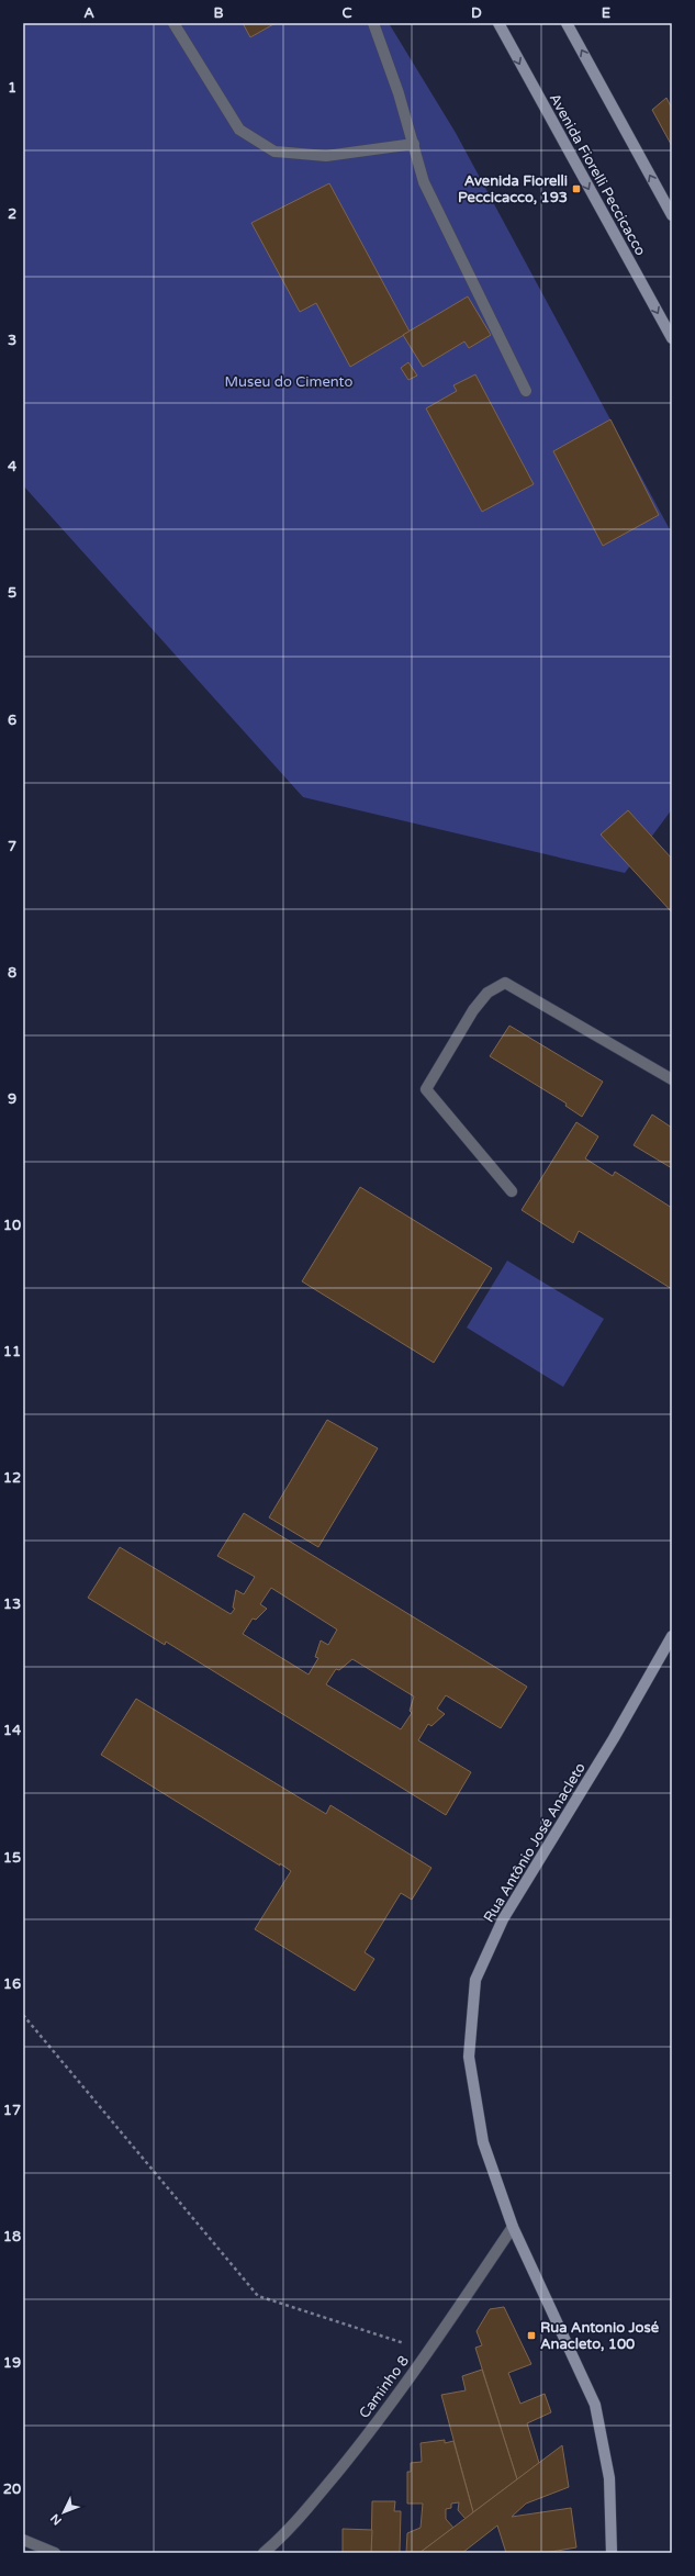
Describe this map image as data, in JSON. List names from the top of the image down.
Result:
{
  "streets": {
    "main road": ["Avenida Fiorelli Peccicacco", "Rua Antônio José Anacleto"],
    "street": ["Caminho 8"]
  },
  "crossings": [
    ["Rua Antônio José Anacleto", "Caminho 8"]
  ],
  "parks": ["Museu do Cimento"],
  "places": {
    "transit": ["Avenida Fiorelli Peccicacco, 193", "Rua Antonio José Anacleto, 100"]
  },
  "north": "bottom left",
  "grid": {
    "columns": [
      "A",
      "B",
      "C",
      "D",
      "E"
    ],
    "rows": [
      "1",
      "2",
      "3",
      "4",
      "5",
      "6",
      "7",
      "8",
      "9",
      "10",
      "11",
      "12",
      "13",
      "14",
      "15",
      "16",
      "17",
      "18",
      "19",
      "20"
    ]
  }
}
